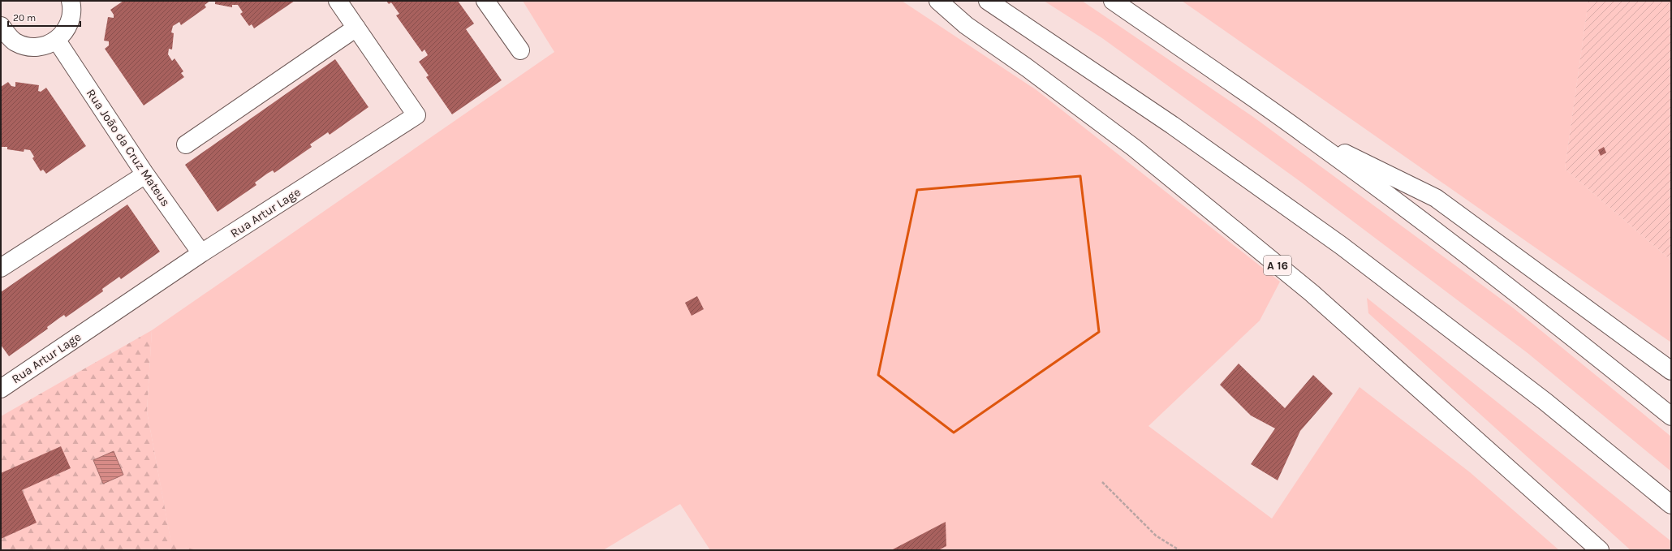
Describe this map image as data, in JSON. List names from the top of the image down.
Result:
{
  "streets": {
    "main road": ["Rua João da Cruz Mateus", "Rua Artur Lage", "A 16"]
  },
  "crossings": [
    ["Rua João da Cruz Mateus", "Rua Artur Lage"]
  ],
  "scale_bar": "20 m"
}
